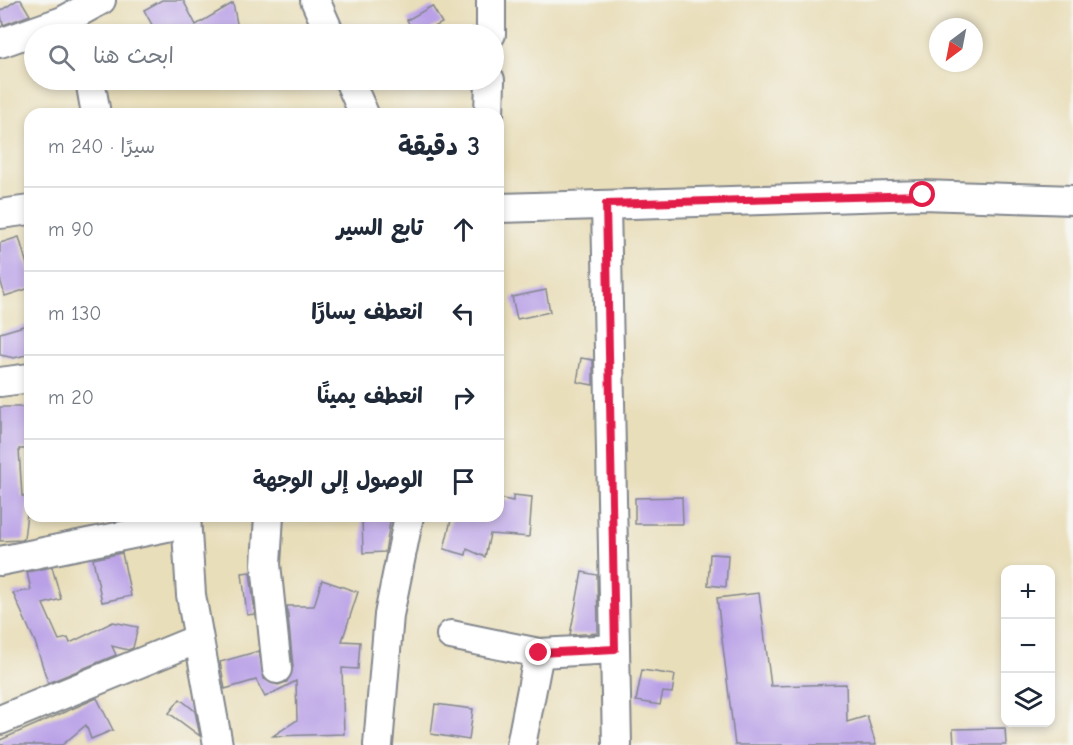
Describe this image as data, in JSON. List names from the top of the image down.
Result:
{
  "north": "bottom left",
  "page": {
    "search": "ابحث هنا",
    "heading": ["3 دقيقة", "سيرًا · 240 m"],
    "list": [
      ["تابع السير", "90 m"],
      ["انعطف يسارًا", "130 m"],
      ["انعطف يمينًا", "20 m"],
      "الوصول إلى الوجهة"
    ],
    "map_buttons": ["+", "−"]
  }
}
